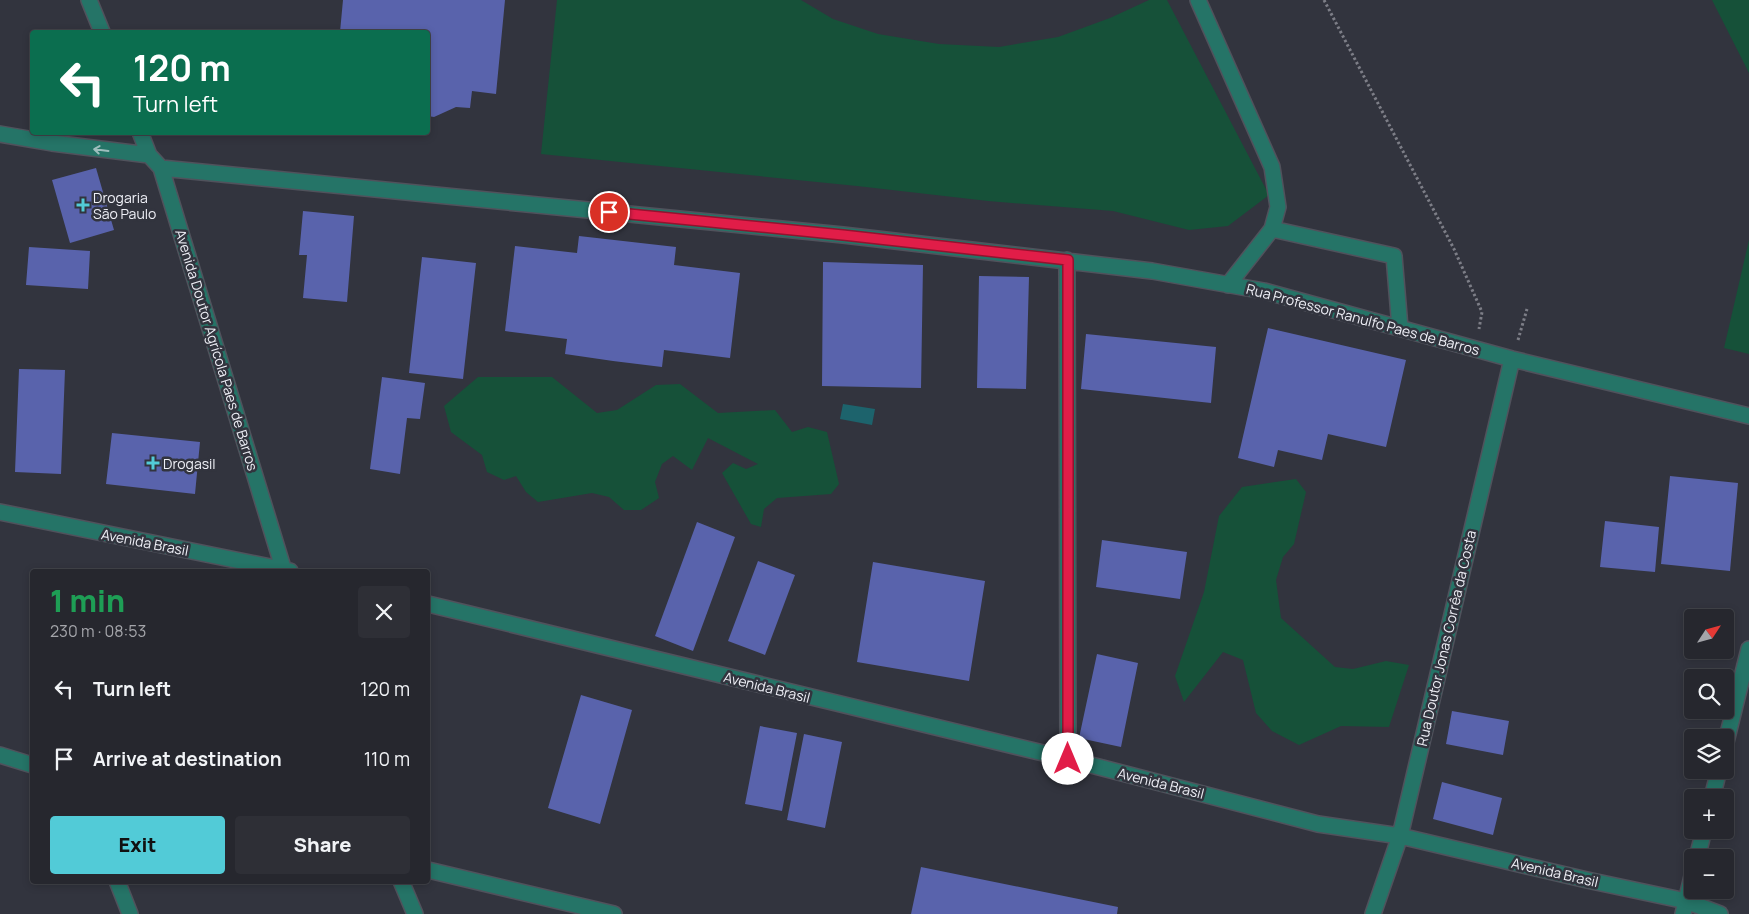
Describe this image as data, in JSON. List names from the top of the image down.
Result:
{
  "streets": {
    "street": [
      "Rua Professor Ranulfo Paes de Barros",
      "Avenida Doutor Agrícola Paes de Barros",
      "Avenida Brasil",
      "Rua Doutor Jonas Corrêa da Costa"
    ]
  },
  "crossings": [
    ["Rua Professor Ranulfo Paes de Barros", "Avenida Doutor Agrícola Paes de Barros"],
    ["Rua Professor Ranulfo Paes de Barros", "Rua Doutor Jonas Corrêa da Costa"],
    ["Avenida Brasil", "Rua Doutor Jonas Corrêa da Costa"]
  ],
  "places": {
    "health": ["Drogaria São Paulo", "Drogasil"]
  },
  "north": "top right",
  "page": {
    "turn": ["120 m", "Turn left"],
    "heading": ["1 min", "230 m · 08:53"],
    "map_buttons": ["+", "−"],
    "list": [
      {
        "name": "Turn left",
        "value": "120 m"
      },
      {
        "name": "Arrive at destination",
        "value": "110 m"
      }
    ],
    "buttons": ["Exit", "Share"]
  }
}
